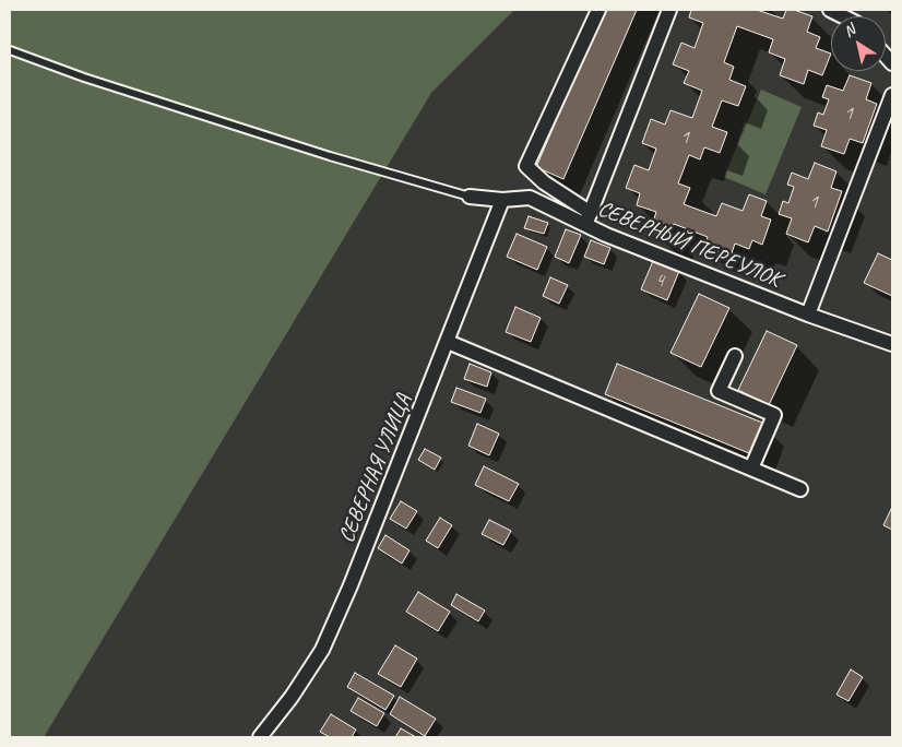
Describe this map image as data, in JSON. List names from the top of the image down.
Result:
{
  "streets": {
    "street": ["СЕВЕРНЫЙ ПЕРЕУЛОК", "СЕВЕРНАЯ УЛИЦА"]
  },
  "crossings": [
    ["СЕВЕРНЫЙ ПЕРЕУЛОК", "СЕВЕРНАЯ УЛИЦА"]
  ],
  "house_numbers": [
    "1",
    "1",
    "1",
    "4"
  ],
  "north": "top left"
}
